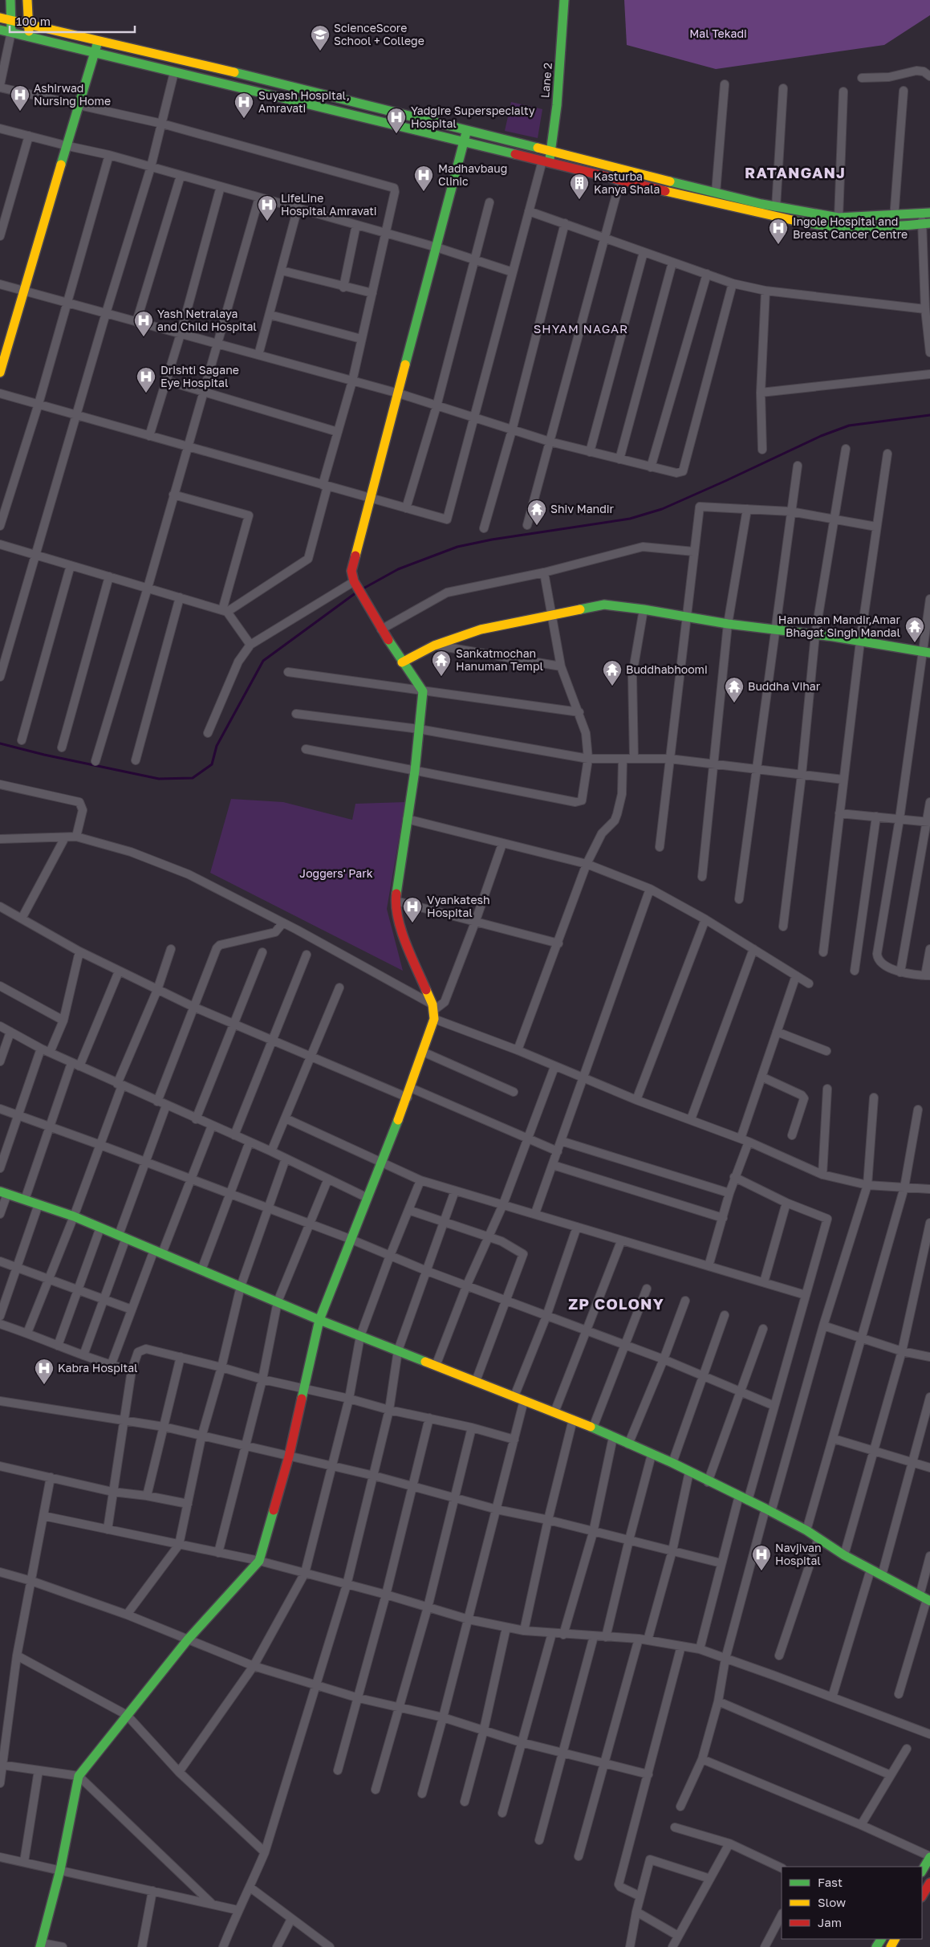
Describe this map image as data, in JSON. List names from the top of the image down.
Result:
{
  "streets": {
    "street": ["Lane 2"]
  },
  "districts": ["RATANGANJ", "SHYAM NAGAR", "ZP COLONY"],
  "parks": ["Mal Tekadi", "Joggers' Park"],
  "places": {
    "school or university": ["ScienceScore School + College"],
    "hospital": [
      "Ashirwad Nursing Home",
      "Suyash Hospital, Amravati",
      "Yadgire Superspecialty Hospital",
      "Madhavbaug Clinic",
      "LifeLine Hospital Amravati",
      "Ingole Hospital and Breast Cancer Centre",
      "Yash Netralaya and Child Hospital",
      "Drishti Sagane Eye Hospital",
      "Vyankatesh Hospital",
      "Kabra Hospital",
      "Navjivan Hospital"
    ],
    "building": ["Kasturba Kanya Shala"],
    "temple": [
      "Shiv Mandir",
      "Hanuman Mandir,Amar Bhagat Singh Mandal",
      "Sankatmochan Hanuman Templ",
      "Buddhabhoomi",
      "Buddha Vihar"
    ]
  },
  "legend": ["Fast", "Slow", "Jam"],
  "scale_bar": "100 m"
}
